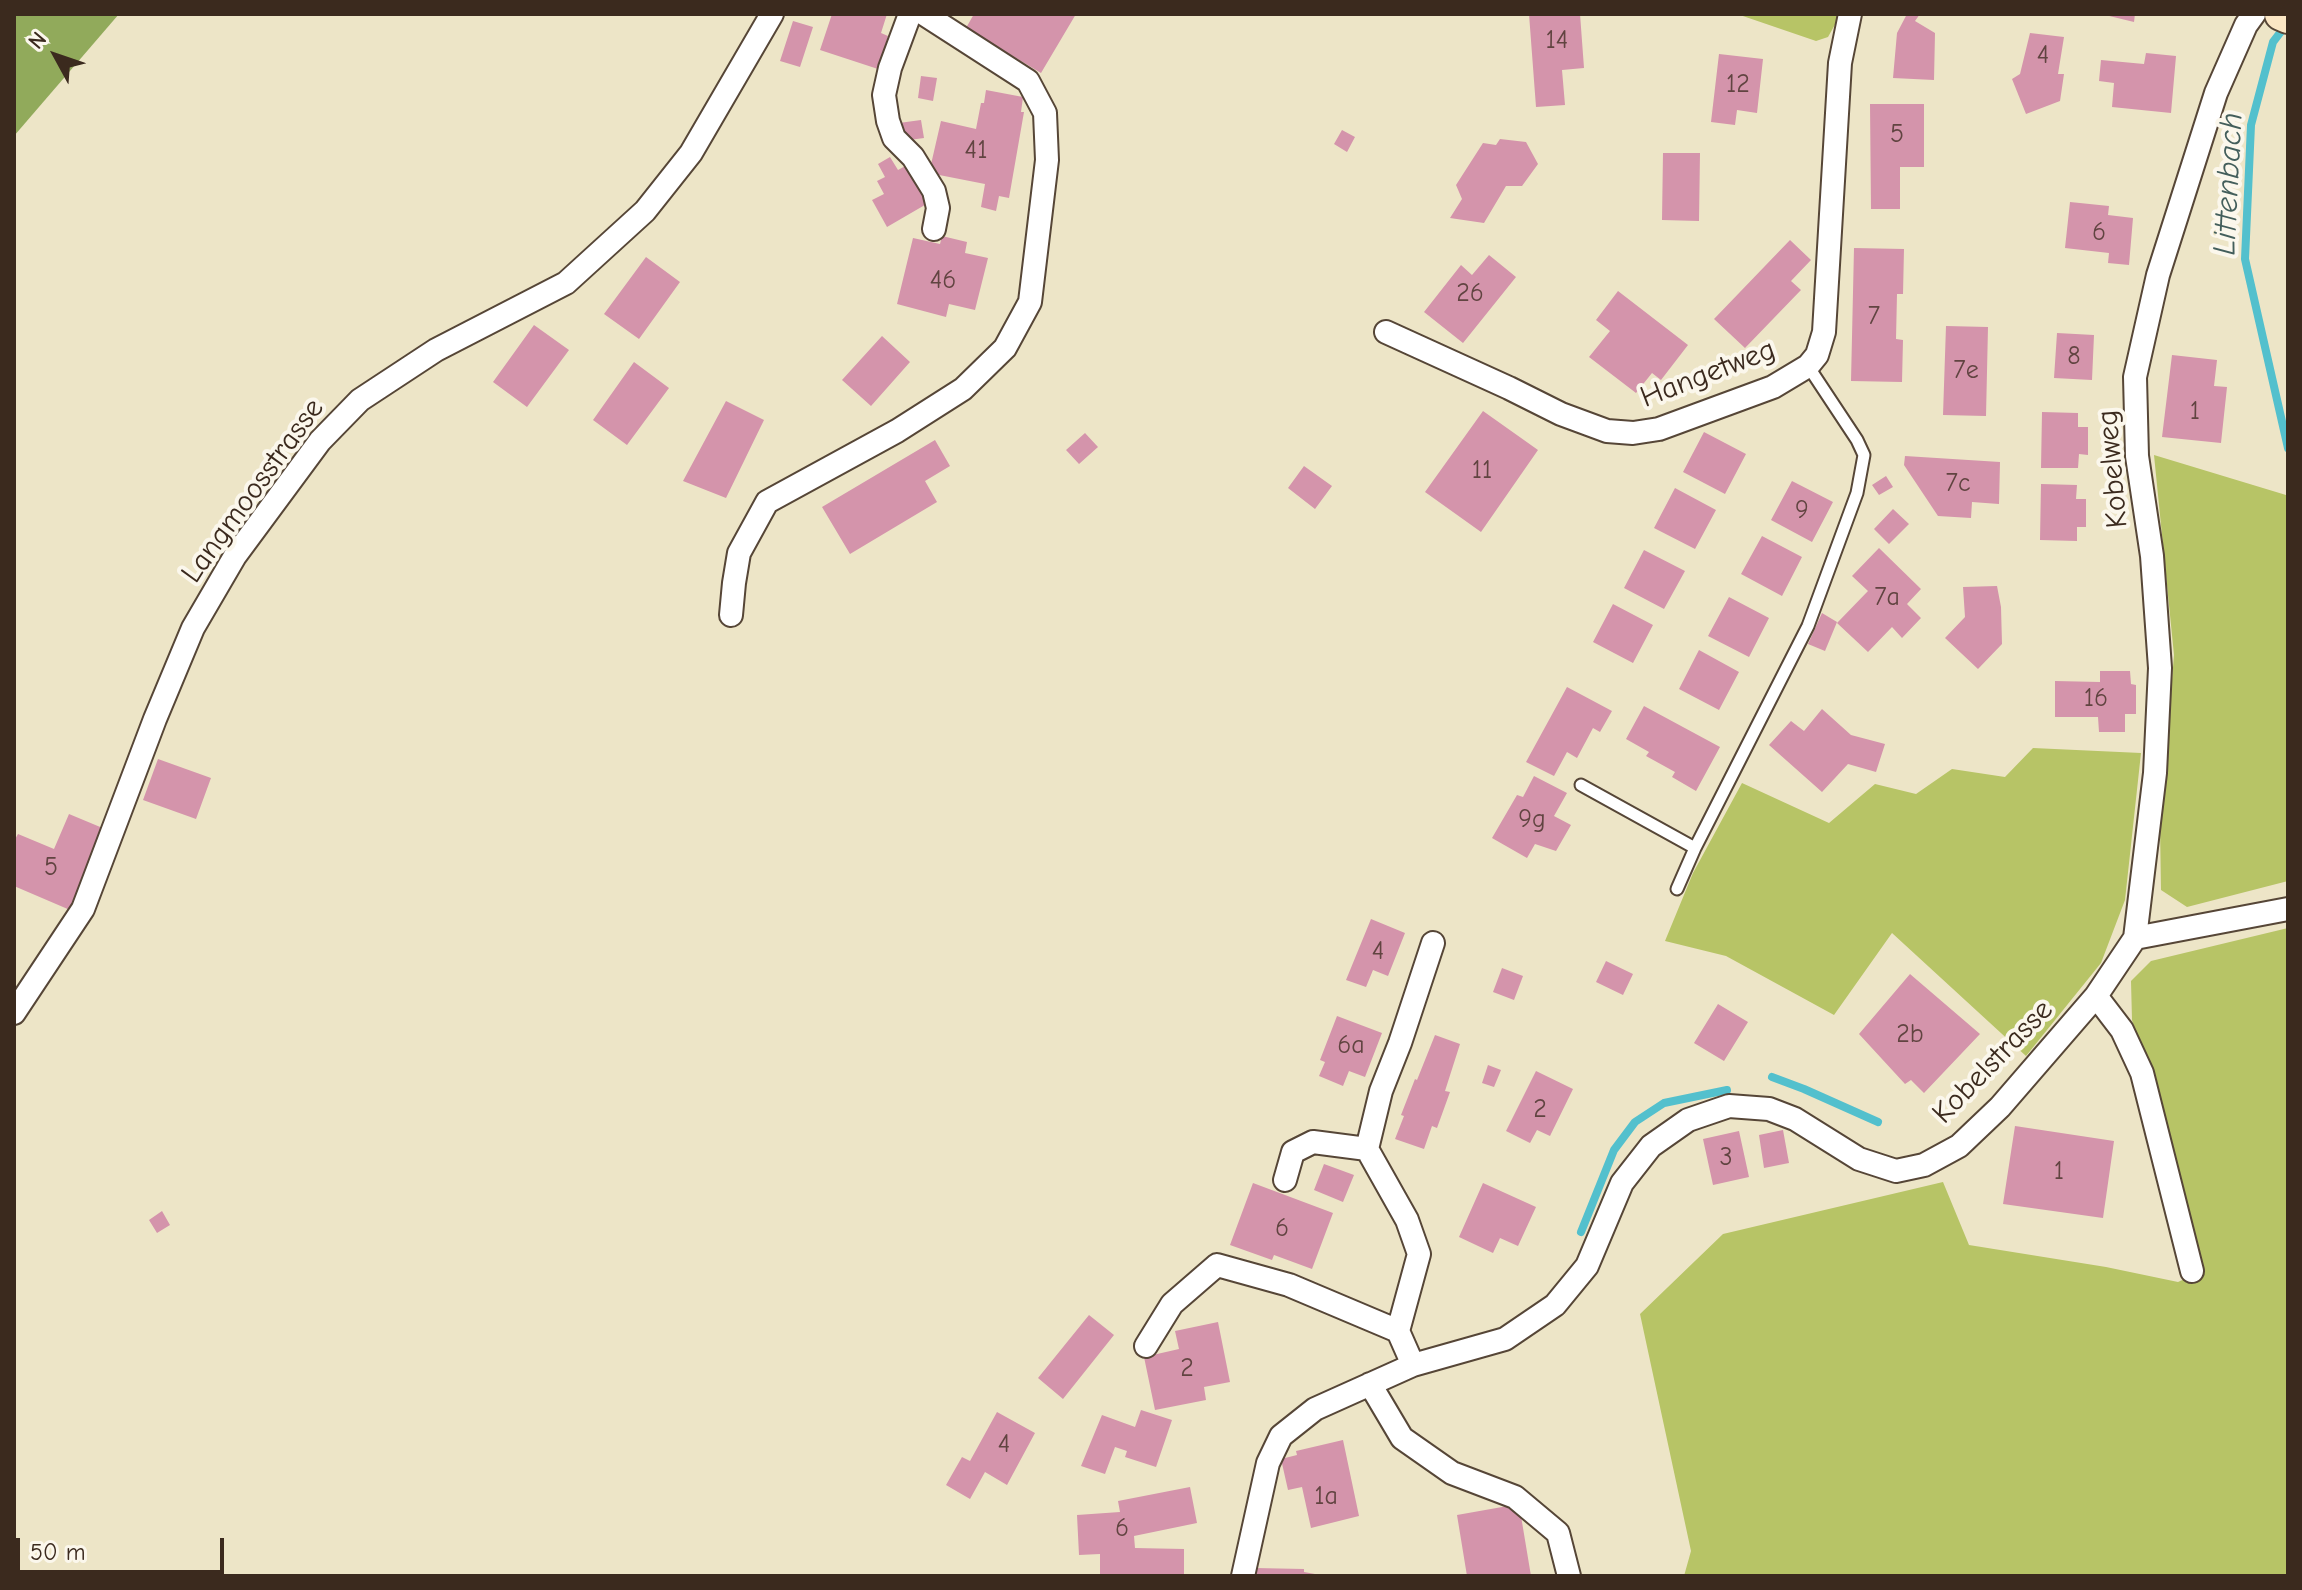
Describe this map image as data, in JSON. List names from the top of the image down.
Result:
{
  "streets": {
    "street": [
      "Hangetweg",
      "Kobelweg",
      "Langmoosstrasse",
      "Kobelstrasse"
    ]
  },
  "crossings": [
    ["Kobelweg", "Kobelstrasse"]
  ],
  "water": ["Littenbach"],
  "house_numbers": [
    "14",
    "4",
    "12",
    "5",
    "41",
    "6",
    "46",
    "26",
    "7",
    "8",
    "7e",
    "1",
    "11",
    "7c",
    "9",
    "7a",
    "16",
    "9g",
    "5",
    "4",
    "2b",
    "6a",
    "2",
    "3",
    "1",
    "6",
    "2",
    "4",
    "1a",
    "6"
  ],
  "scale_bar": "50 m",
  "north": "top left"
}
